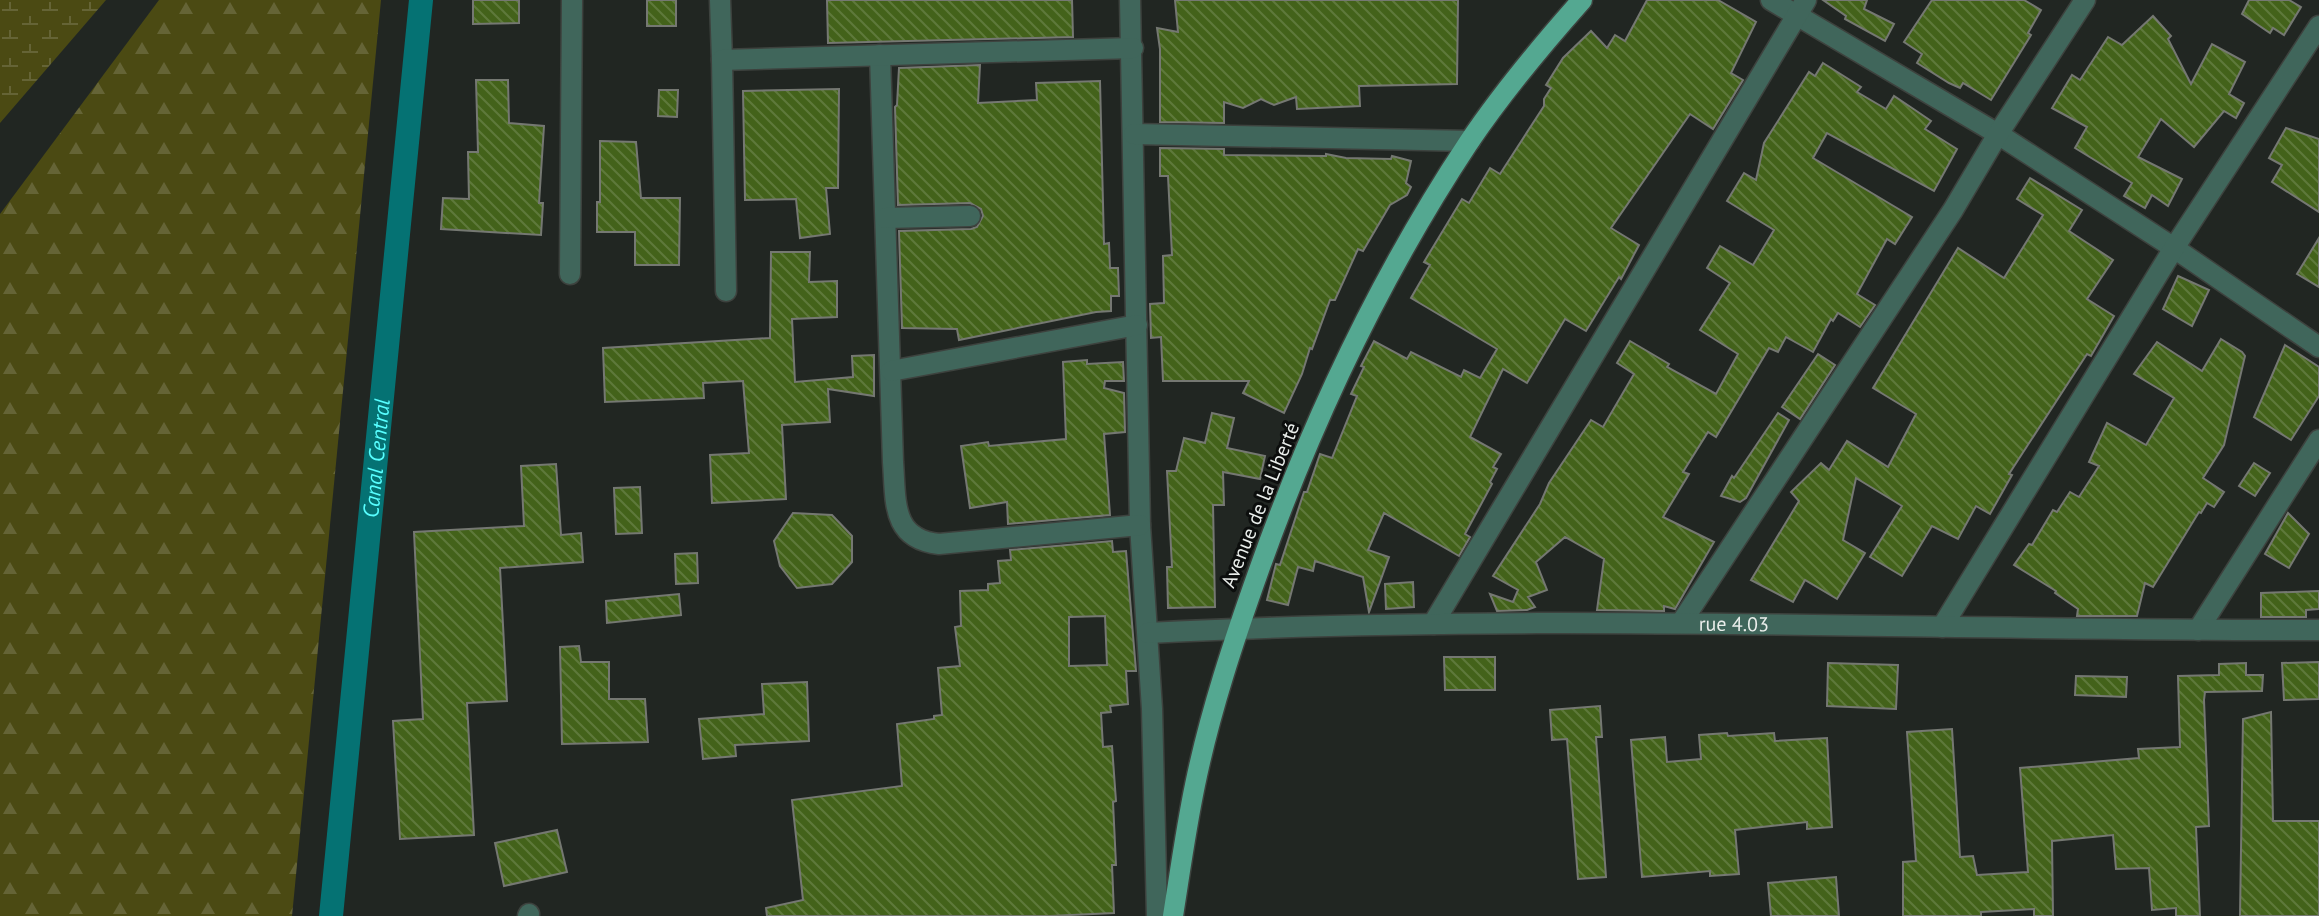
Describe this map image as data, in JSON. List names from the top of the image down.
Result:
{
  "streets": {
    "main road": ["Avenue de la Liberté"],
    "street": ["rue 4.03"]
  },
  "crossings": [
    ["Avenue de la Liberté", "rue 4.03"]
  ],
  "water": ["Canal Central"]
}
